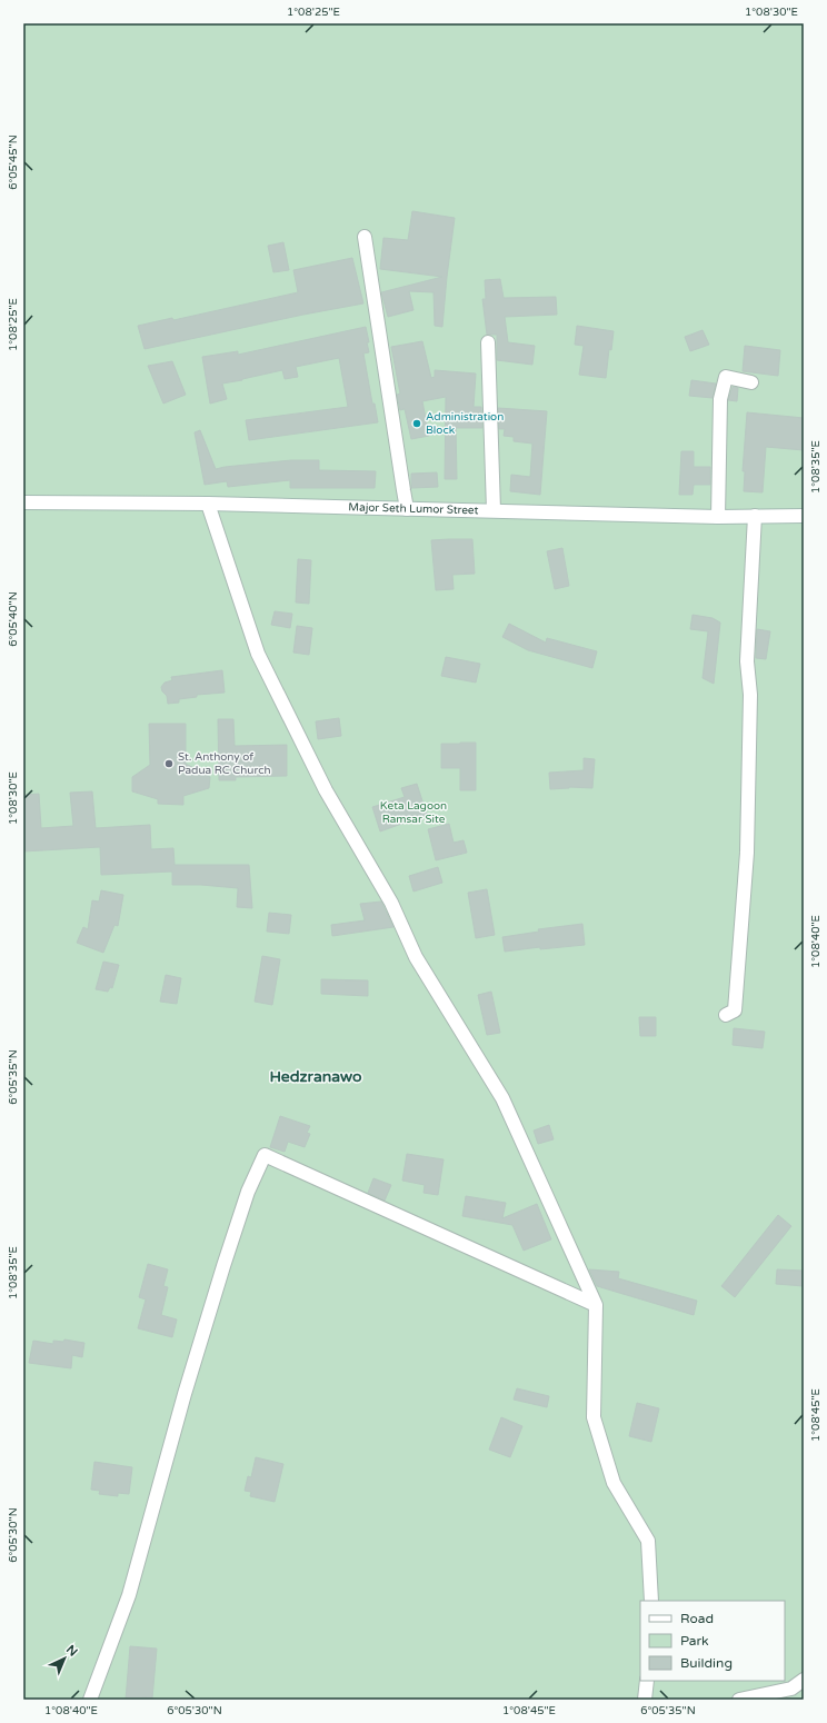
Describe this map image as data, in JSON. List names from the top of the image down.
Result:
{
  "streets": {
    "street": ["Major Seth Lumor Street"]
  },
  "districts": ["Hedzranawo"],
  "parks": ["Keta Lagoon Ramsar Site"],
  "places": ["Administration Block", "St. Anthony of Padua RC Church"],
  "legend": ["Road", "Park", "Building"],
  "north": "top right",
  "coordinates": [
    "1°08'25\"E",
    "1°08'30\"E",
    "6°05'45\"N",
    "1°08'35\"E",
    "6°05'40\"N",
    "1°08'40\"E",
    "6°05'35\"N",
    "1°08'45\"E",
    "6°05'30\"N"
  ]
}
